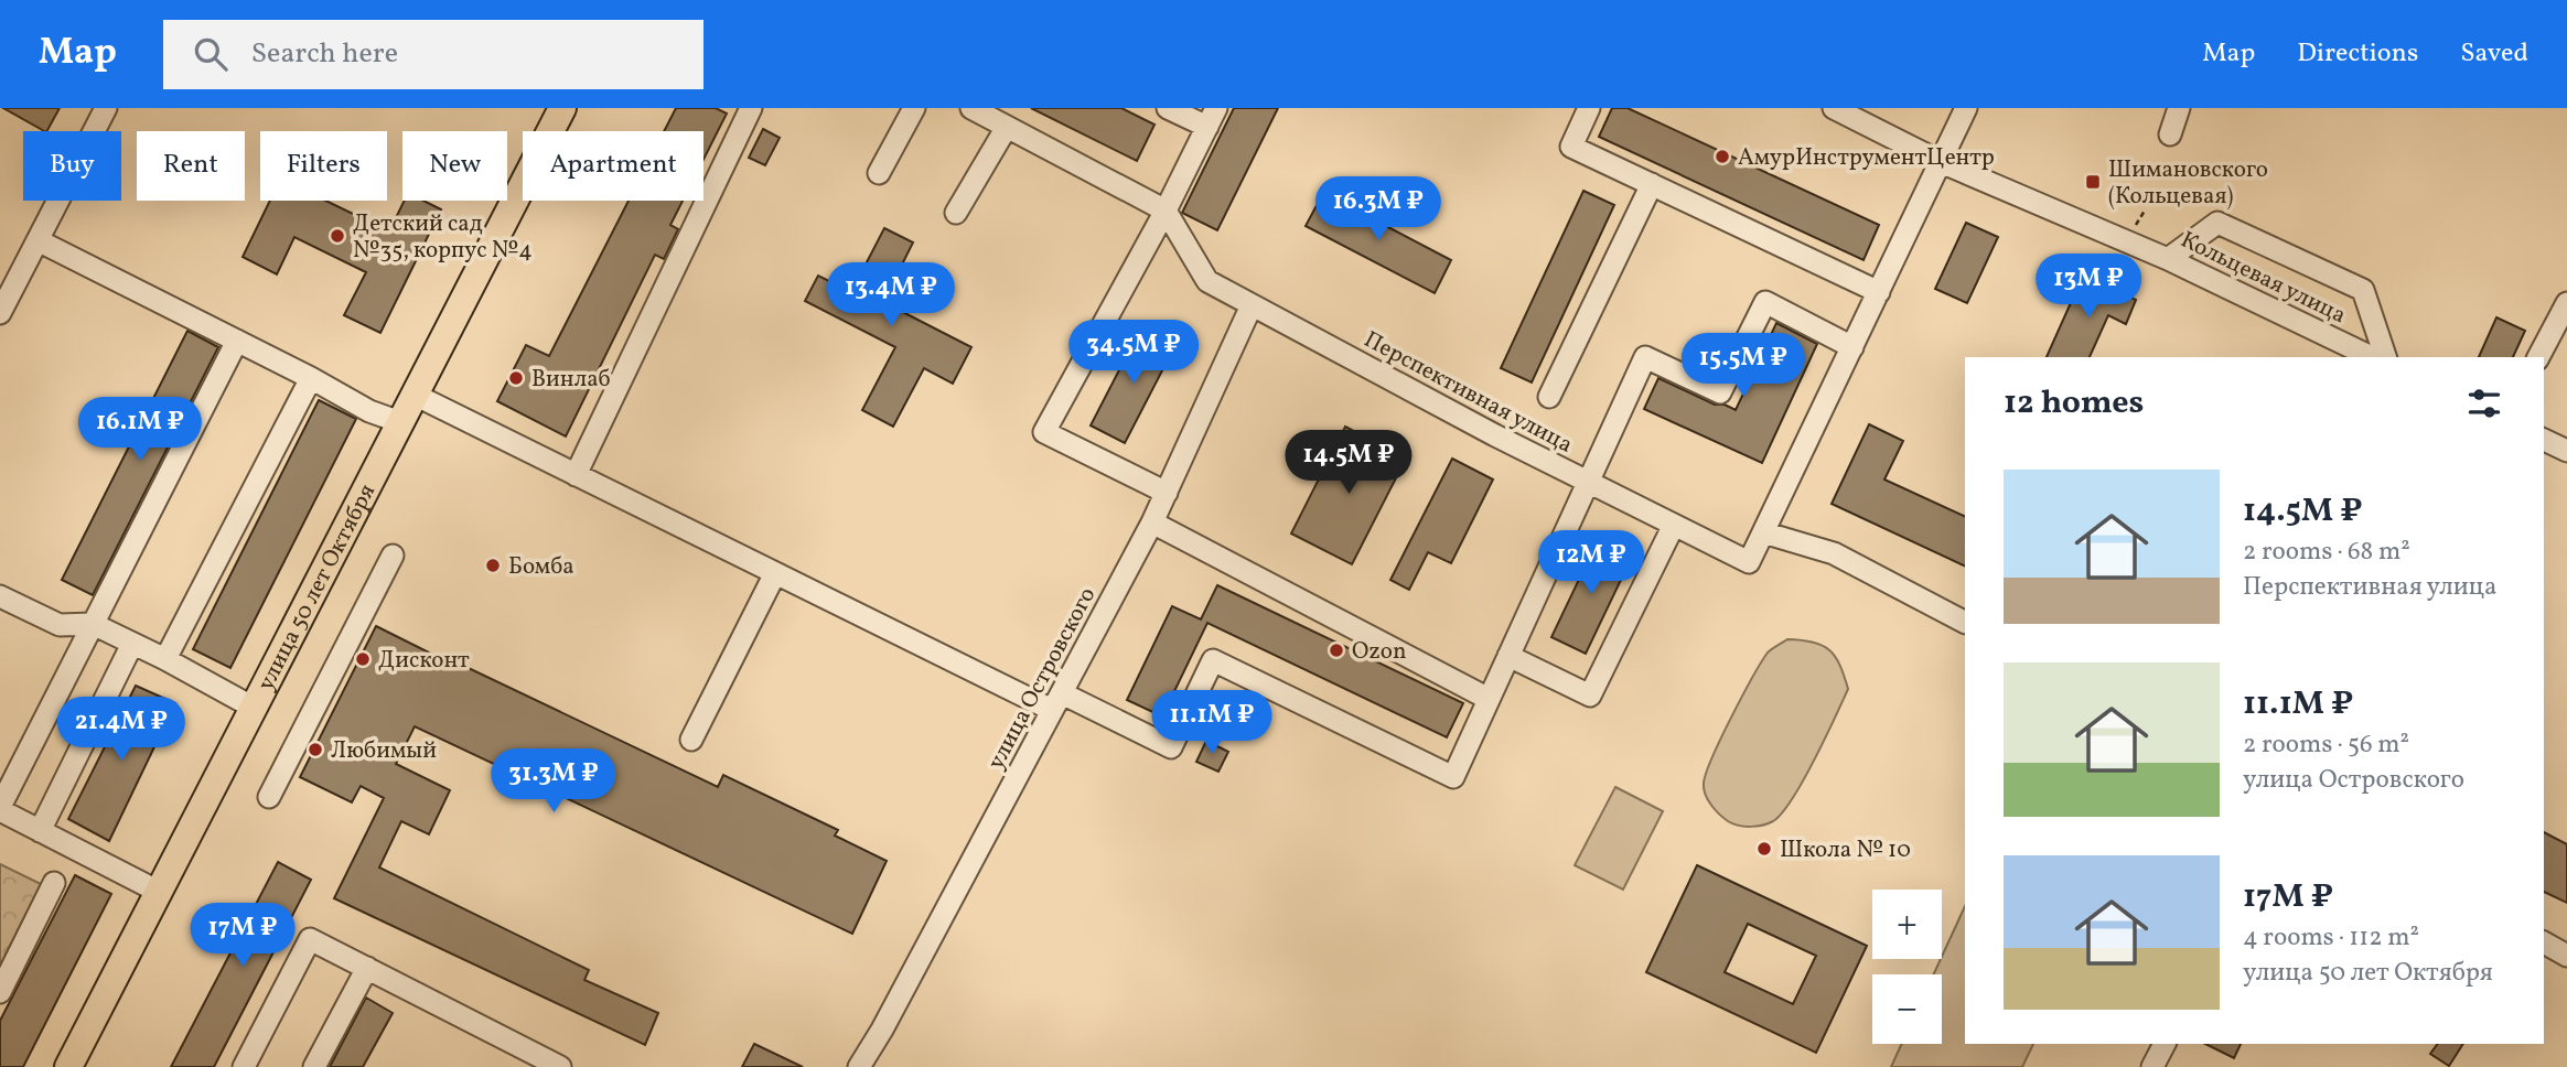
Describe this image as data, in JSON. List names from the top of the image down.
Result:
{
  "streets": {
    "main road": ["улица 50 лет Октября"],
    "street": ["Кольцевая улица", "Перспективная улица", "улица Островского"]
  },
  "crossings": [
    ["Перспективная улица", "улица Островского"]
  ],
  "places": {
    "other": [
      "АмурИнструментЦентр",
      "Детский сад №35, корпус №4",
      "Винлаб",
      "Бомба",
      "Ozon",
      "Дисконт",
      "Любимый",
      "Школа № 10"
    ],
    "transit": ["Шимановского (Кольцевая)"]
  },
  "page": {
    "header": "Map",
    "search": "Search here",
    "nav": ["Map", "Directions", "Saved"],
    "chip": [
      "Buy",
      "Rent",
      "Filters",
      "New",
      "Apartment"
    ],
    "price": [
      "16.3M ₽",
      "13M ₽",
      "13.4M ₽",
      "34.5M ₽",
      "15.5M ₽",
      "16.1M ₽",
      "14.5M ₽",
      "12M ₽",
      "11.1M ₽",
      "21.4M ₽",
      "31.3M ₽",
      "17M ₽"
    ],
    "heading": "12 homes",
    "list": [
      {
        "name": "14.5M ₽",
        "note": "2 rooms · 68 m² · Перспективная улица"
      },
      {
        "name": "11.1M ₽",
        "note": "2 rooms · 56 m² · улица Островского"
      },
      {
        "name": "17M ₽",
        "note": "4 rooms · 112 m² · улица 50 лет Октября"
      }
    ],
    "map_buttons": ["+", "−"]
  }
}
